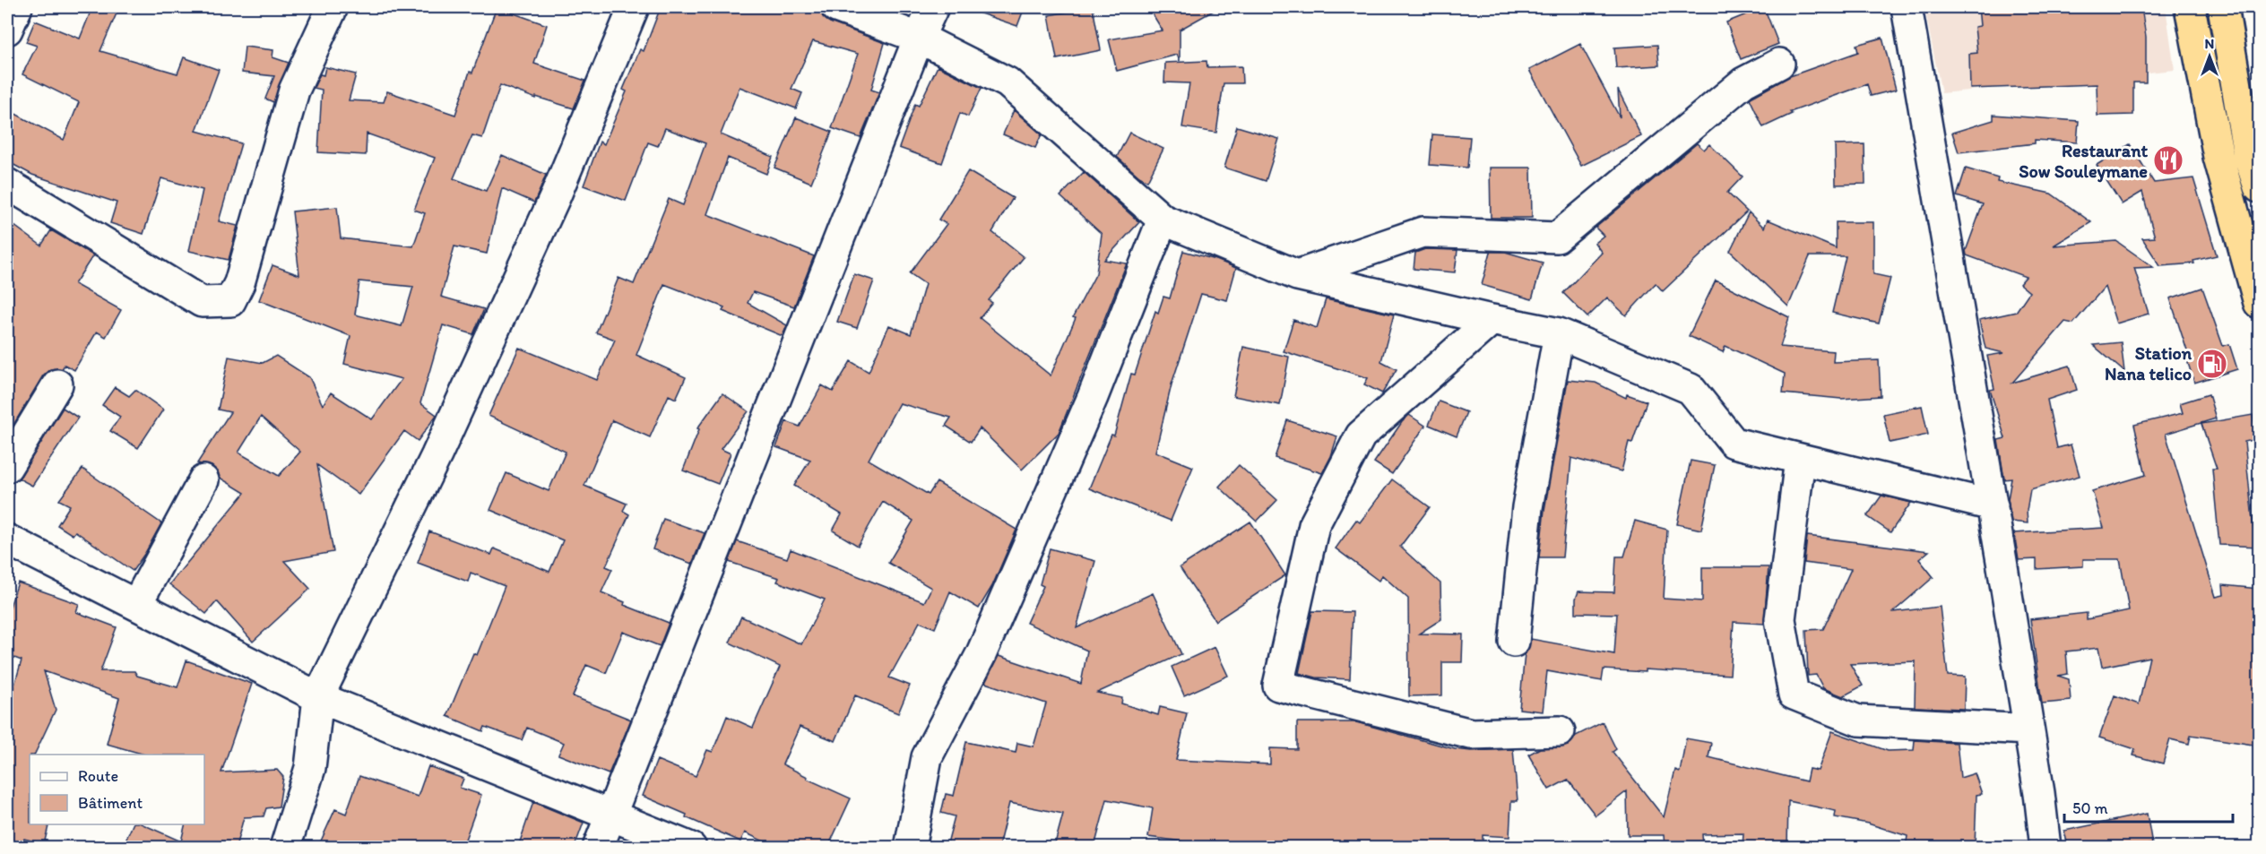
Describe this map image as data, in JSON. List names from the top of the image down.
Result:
{
  "places": {
    "restaurant": ["Restaurant Sow Souleymane"],
    "fuel station": ["Station Nana telico"]
  },
  "legend": ["Route", "Bâtiment"],
  "scale_bar": "50 m",
  "north": "top"
}
